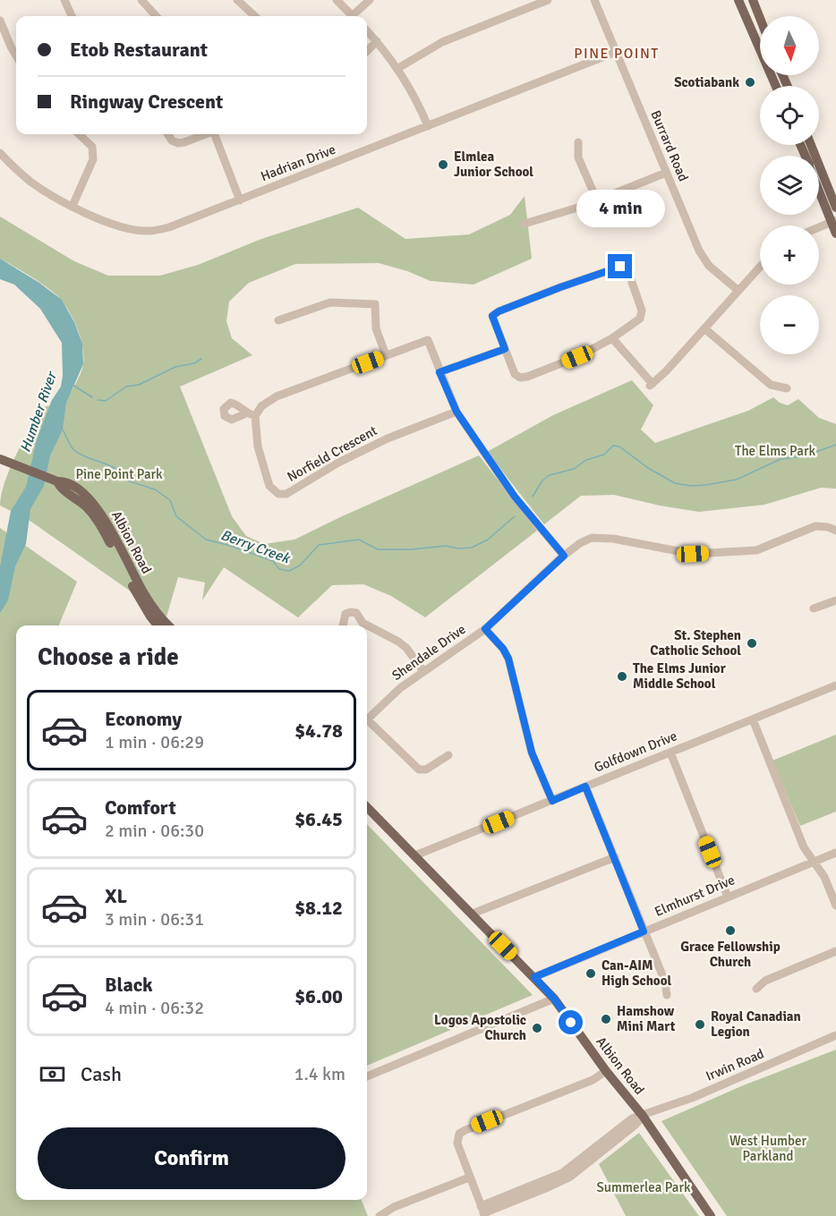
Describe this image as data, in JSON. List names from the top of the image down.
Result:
{
  "streets": {
    "main road": ["Albion Road"],
    "street": [
      "Burrard Road",
      "Hadrian Drive",
      "Norfield Crescent",
      "Shendale Drive",
      "Golfdown Drive",
      "Elmhurst Drive",
      "Irwin Road"
    ]
  },
  "crossings": [
    ["Burrard Road", "Hadrian Drive"],
    ["Albion Road", "Golfdown Drive"],
    ["Albion Road", "Elmhurst Drive"],
    ["Albion Road", "Irwin Road"]
  ],
  "districts": ["PINE POINT"],
  "water": ["Humber River", "Berry Creek"],
  "parks": [
    "The Elms Park",
    "Pine Point Park",
    "West Humber Parkland",
    "Summerlea Park"
  ],
  "places": [
    "Scotiabank",
    "Elmlea Junior School",
    "St. Stephen Catholic School",
    "The Elms Junior Middle School",
    "Grace Fellowship Church",
    "Can-AIM High School",
    "Hamshow Mini Mart",
    "Royal Canadian Legion",
    "Logos Apostolic Church"
  ],
  "north": "bottom",
  "page": {
    "map_buttons": ["+", "−"],
    "banner": ["Etob Restaurant", "Ringway Crescent"],
    "bubble": "4 min",
    "heading": "Choose a ride",
    "list": [
      {
        "name": "Economy",
        "note": "1 min · 06:29",
        "value": "$4.78"
      },
      {
        "name": "Comfort",
        "note": "2 min · 06:30",
        "value": "$6.45"
      },
      {
        "name": "XL",
        "note": "3 min · 06:31",
        "value": "$8.12"
      },
      {
        "name": "Black",
        "note": "4 min · 06:32",
        "value": "$6.00"
      }
    ],
    "pay": ["Cash", "1.4 km"],
    "buttons": "Confirm"
  }
}
